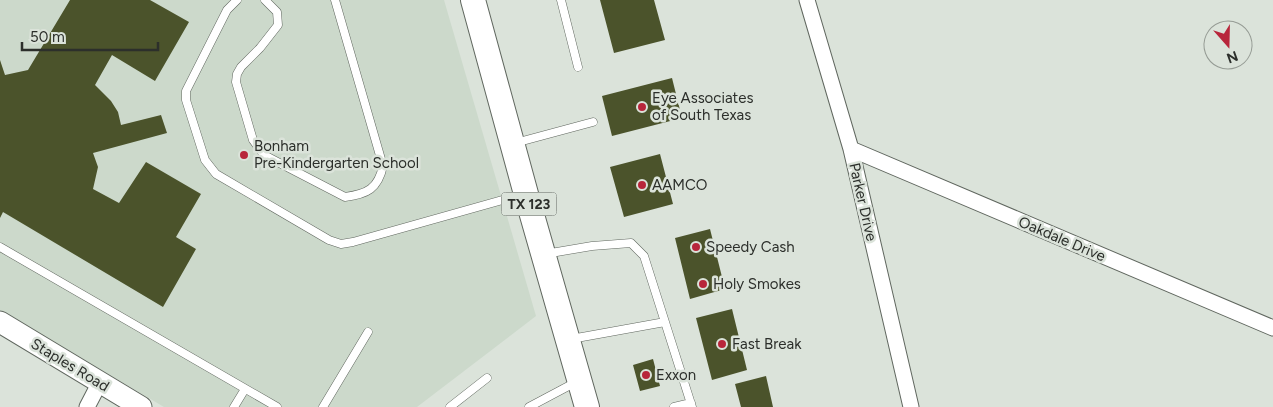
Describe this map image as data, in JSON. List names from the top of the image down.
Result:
{
  "streets": {
    "main road": ["TX 123", "Staples Road"],
    "street": ["Parker Drive", "Oakdale Drive"]
  },
  "crossings": [
    ["Parker Drive", "Oakdale Drive"]
  ],
  "places": [
    "Eye Associates of South Texas",
    "Bonham Pre-Kindergarten School",
    "AAMCO",
    "Speedy Cash",
    "Holy Smokes",
    "Fast Break",
    "Exxon"
  ],
  "scale_bar": "50 m",
  "north": "bottom"
}
